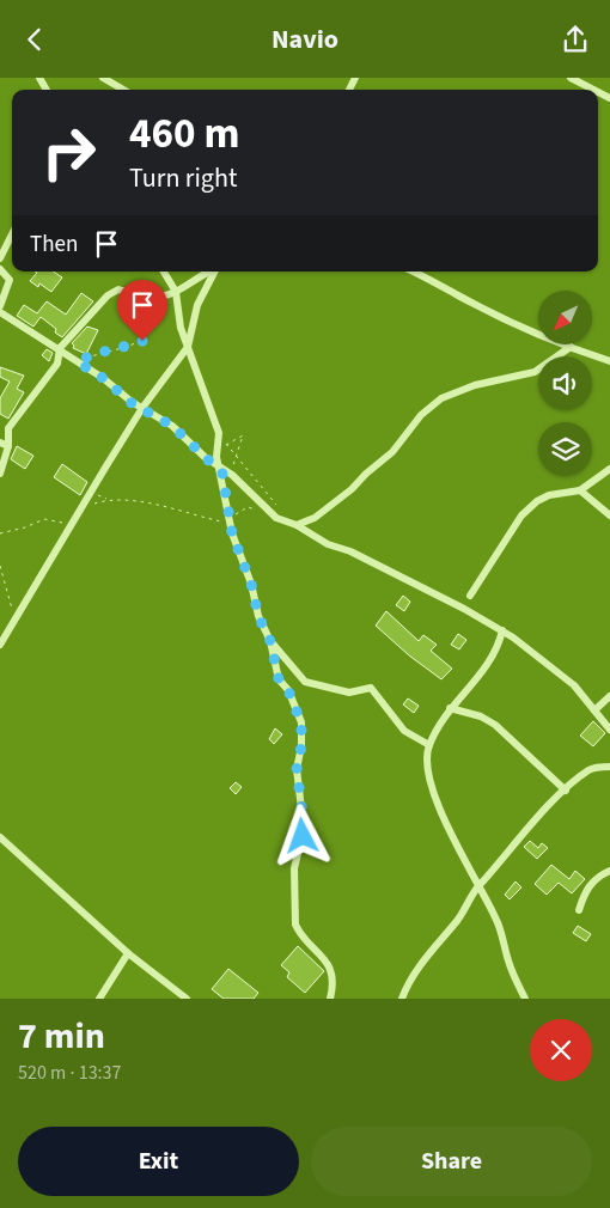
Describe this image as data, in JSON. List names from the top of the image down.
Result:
{
  "north": "bottom left",
  "page": {
    "header": "Navio",
    "turn": ["460 m", "Turn right"],
    "then": "Then",
    "heading": ["7 min", "520 m · 13:37"],
    "buttons": ["Exit", "Share"]
  }
}
